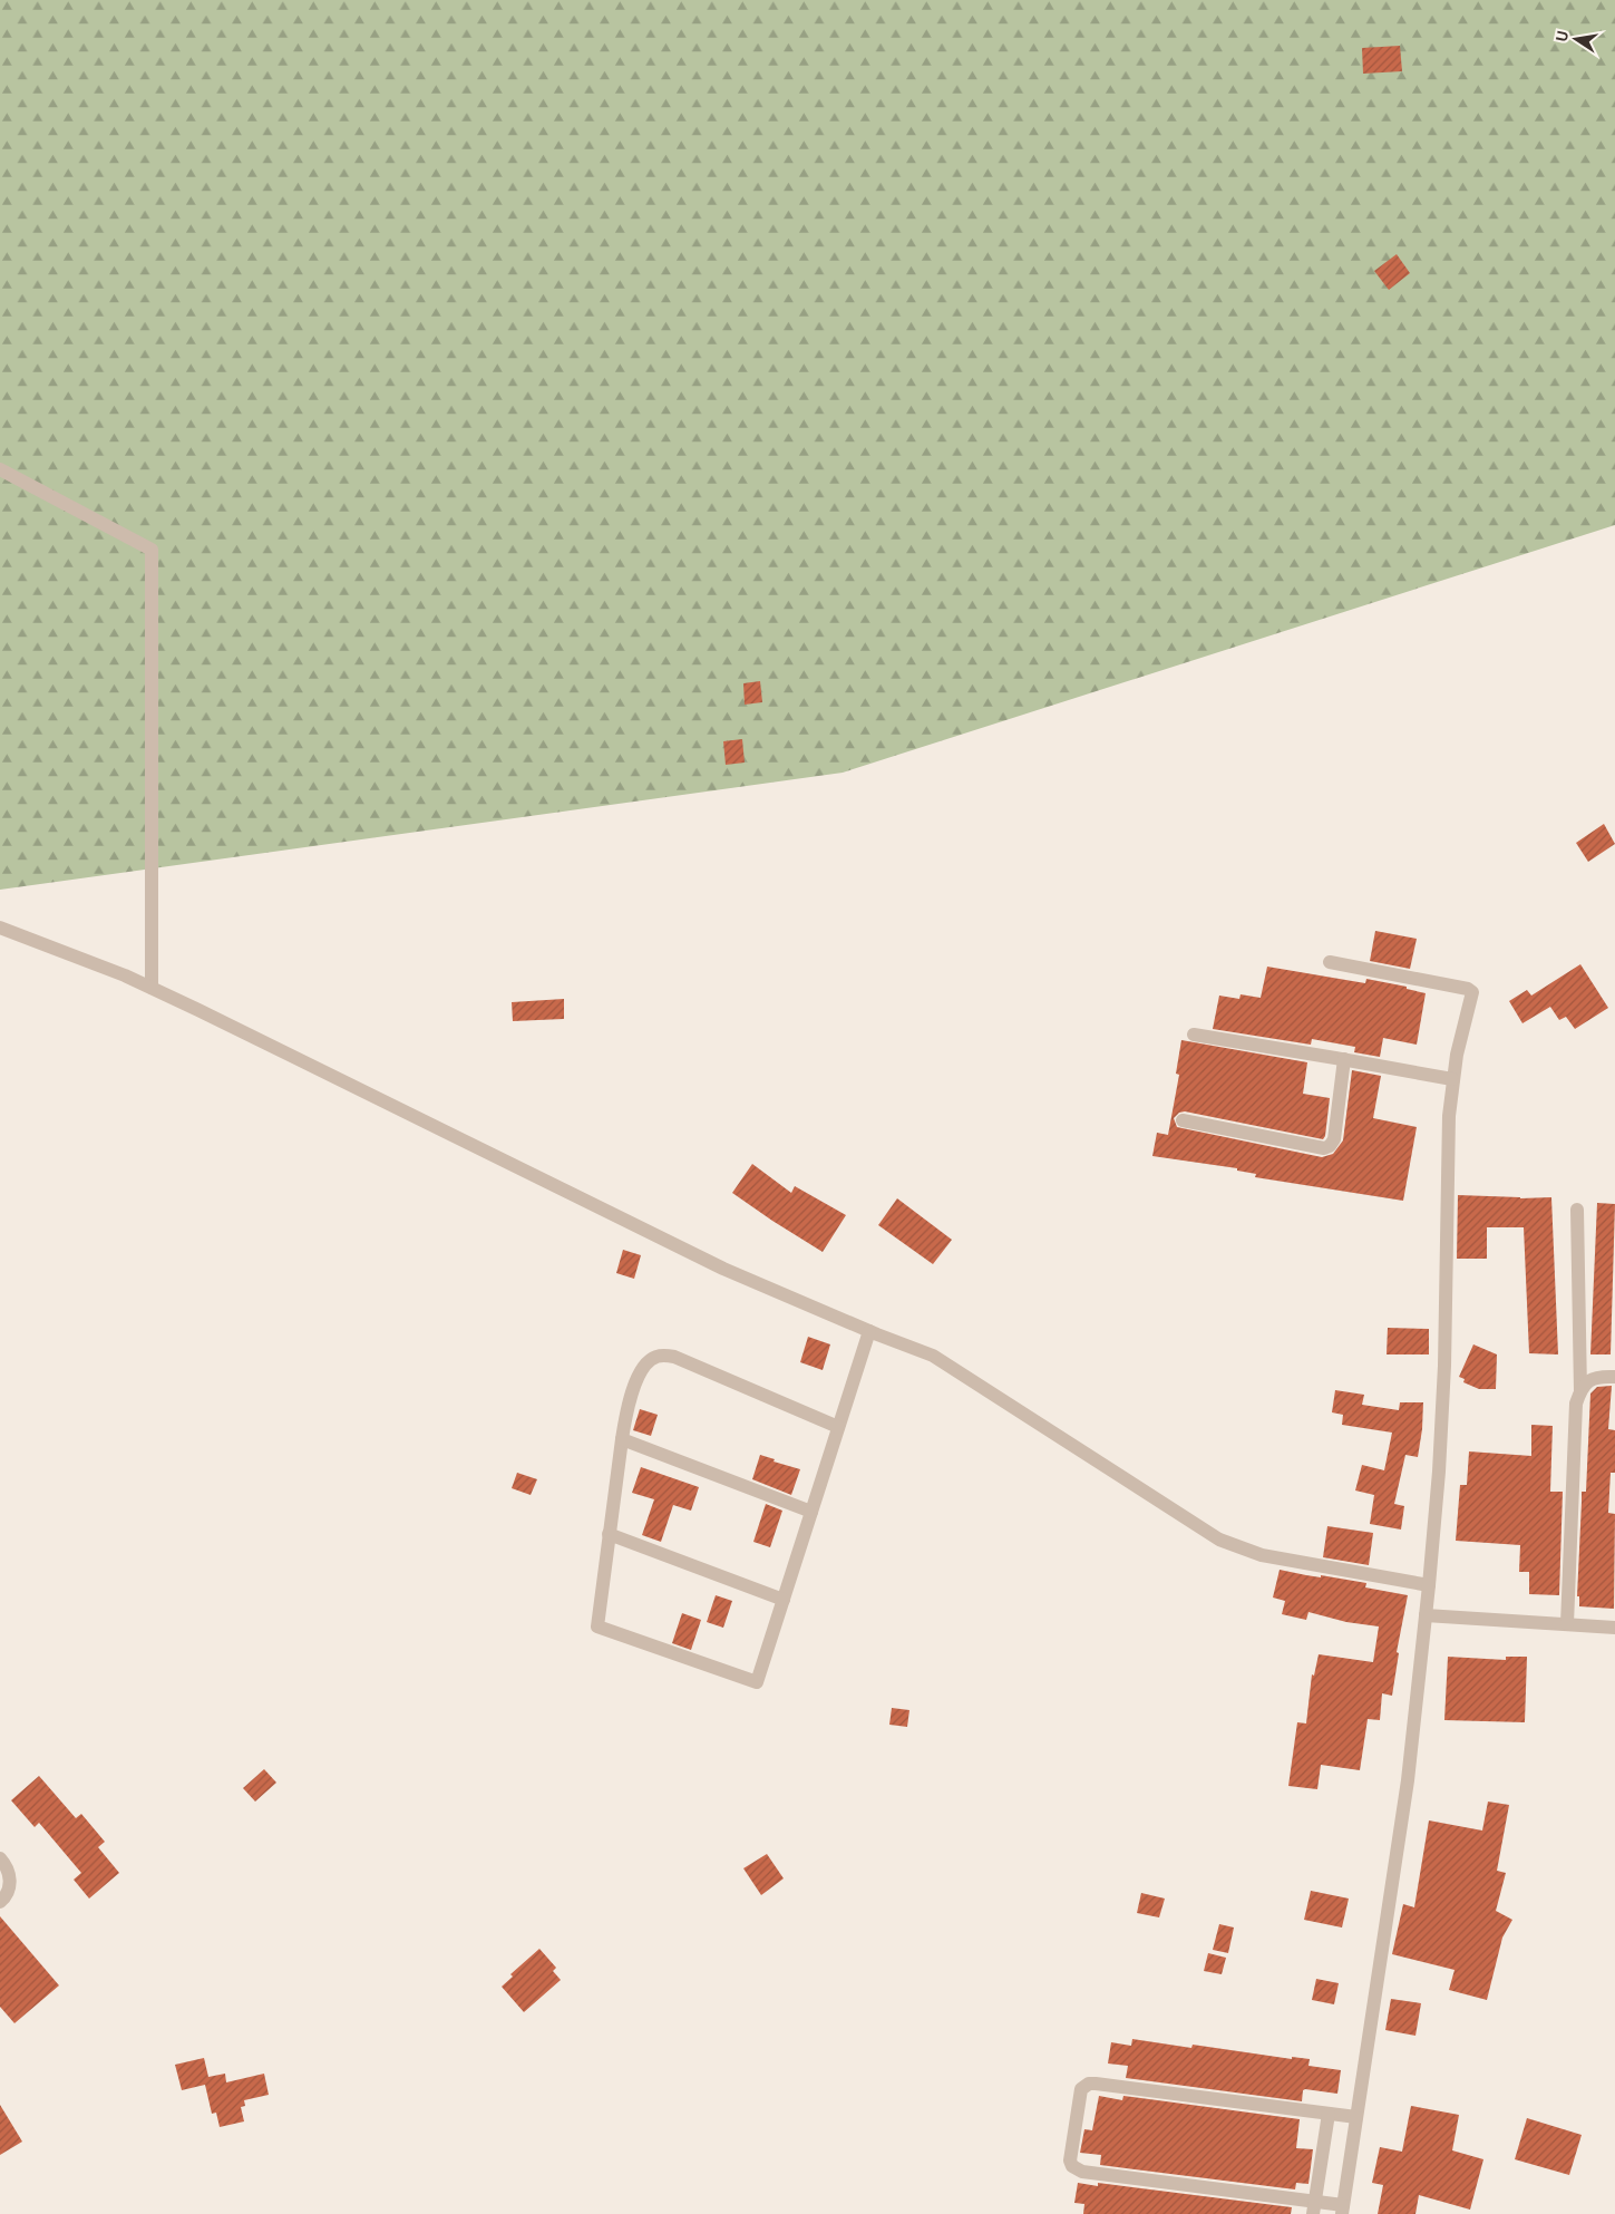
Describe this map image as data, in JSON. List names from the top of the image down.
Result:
{
  "north": "left"
}
